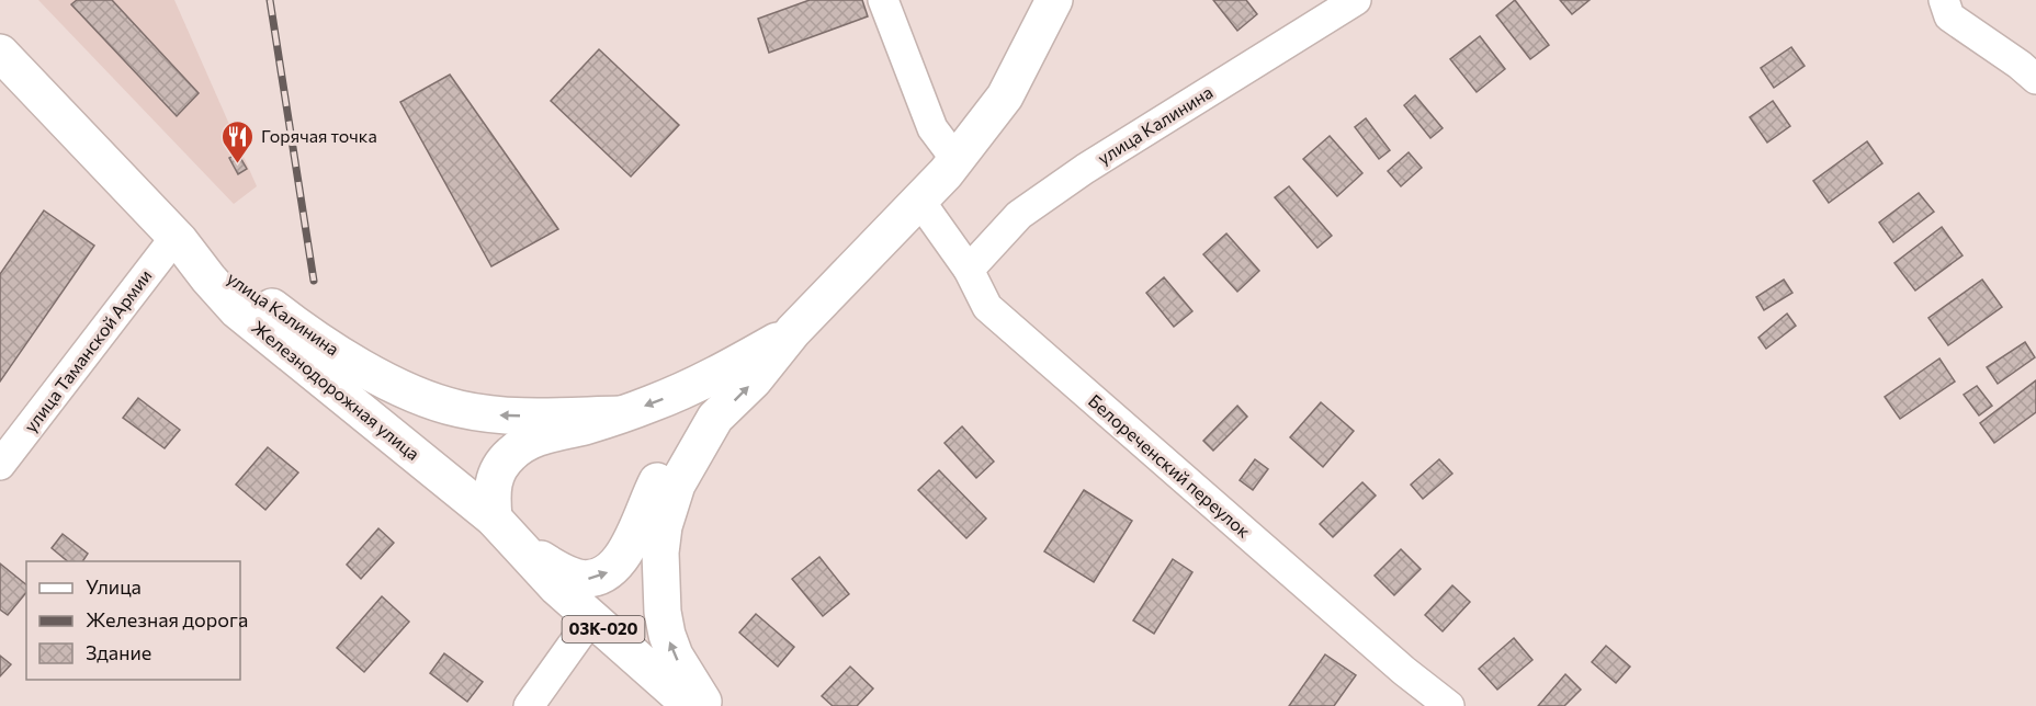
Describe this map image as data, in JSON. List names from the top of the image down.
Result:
{
  "streets": {
    "main road": ["улица Калинина", "Железнодорожная улица", "03К-020"],
    "street": ["улица Таманской Армии", "Белореченский переулок"]
  },
  "crossings": [
    ["улица Калинина", "улица Таманской Армии"],
    ["улица Калинина", "Железнодорожная улица"],
    ["улица Калинина", "Белореченский переулок"],
    ["улица Таманской Армии", "Железнодорожная улица"]
  ],
  "places": {
    "restaurant": ["Горячая точка"]
  },
  "legend": ["Улица", "Железная дорога", "Здание"]
}
